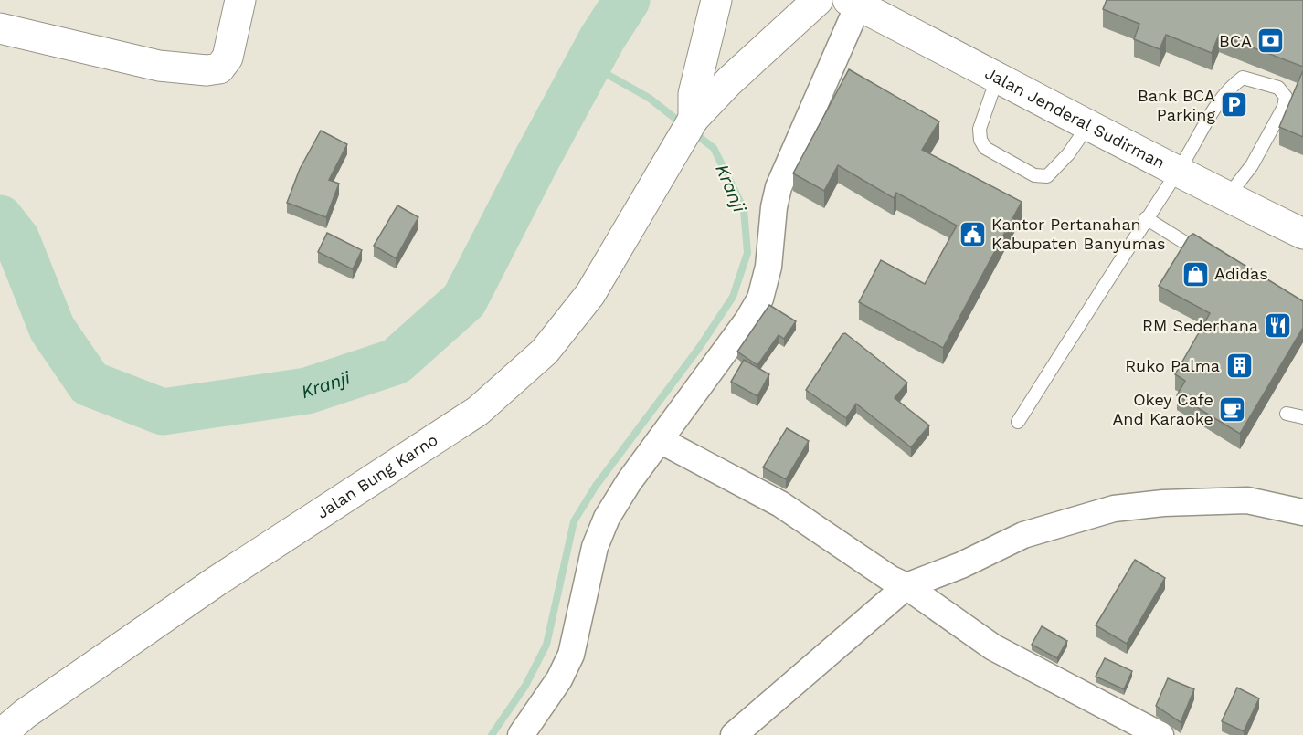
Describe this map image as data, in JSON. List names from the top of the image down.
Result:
{
  "streets": {
    "main road": ["Jalan Jenderal Sudirman", "Jalan Bung Karno"]
  },
  "water": ["Kranji"],
  "places": {
    "bank": ["BCA"],
    "parking": ["Bank BCA Parking"],
    "public building": ["Kantor Pertanahan Kabupaten Banyumas"],
    "shop": ["Adidas"],
    "restaurant": ["RM Sederhana"],
    "building": ["Ruko Palma"],
    "cafe": ["Okey Cafe And Karaoke"]
  }
}
